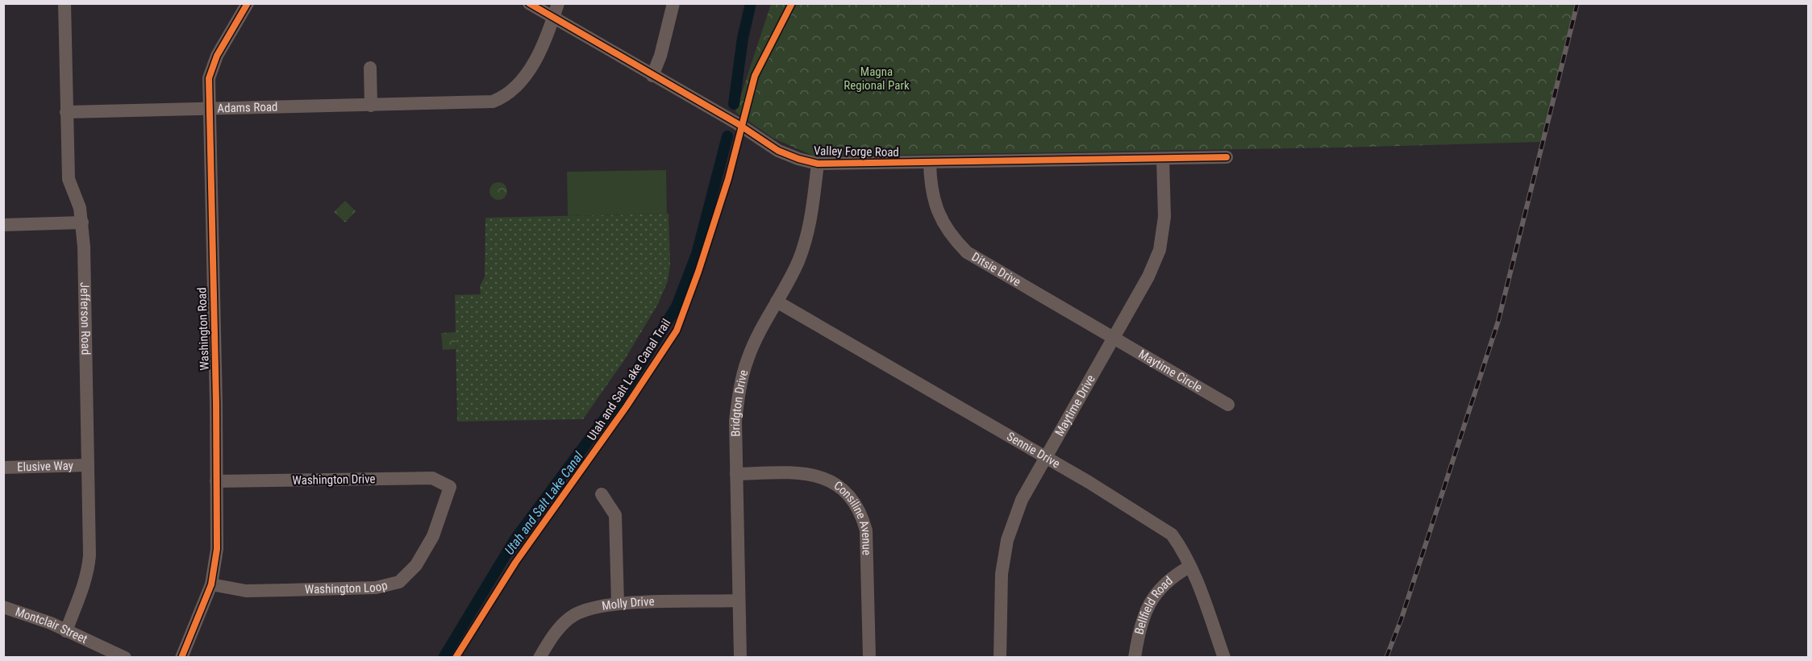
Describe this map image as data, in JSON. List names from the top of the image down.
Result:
{
  "streets": {
    "street": [
      "Adams Road",
      "Valley Forge Road",
      "Ditsie Drive",
      "Jefferson Road",
      "Washington Road",
      "Maytime Circle",
      "Bridgton Drive",
      "Maytime Drive",
      "Sennie Drive",
      "Elusive Way",
      "Washington Drive",
      "Consiline Avenue",
      "Washington Loop",
      "Molly Drive",
      "Bellfield Road",
      "Montclair Street"
    ],
    "cycle path": ["Utah and Salt Lake Canal Trail"]
  },
  "crossings": [
    ["Adams Road", "Valley Forge Road"],
    ["Adams Road", "Jefferson Road"],
    ["Adams Road", "Washington Road"],
    ["Valley Forge Road", "Ditsie Drive"],
    ["Valley Forge Road", "Bridgton Drive"],
    ["Valley Forge Road", "Maytime Drive"],
    ["Ditsie Drive", "Maytime Circle"],
    ["Ditsie Drive", "Maytime Drive"],
    ["Jefferson Road", "Elusive Way"],
    ["Jefferson Road", "Montclair Street"],
    ["Washington Road", "Washington Drive"],
    ["Washington Road", "Washington Loop"],
    ["Maytime Circle", "Maytime Drive"],
    ["Bridgton Drive", "Sennie Drive"],
    ["Bridgton Drive", "Consiline Avenue"],
    ["Bridgton Drive", "Molly Drive"],
    ["Maytime Drive", "Sennie Drive"],
    ["Sennie Drive", "Bellfield Road"],
    ["Washington Drive", "Washington Loop"]
  ],
  "water": ["Utah and Salt Lake Canal"],
  "parks": ["Magna Regional Park"]
}
